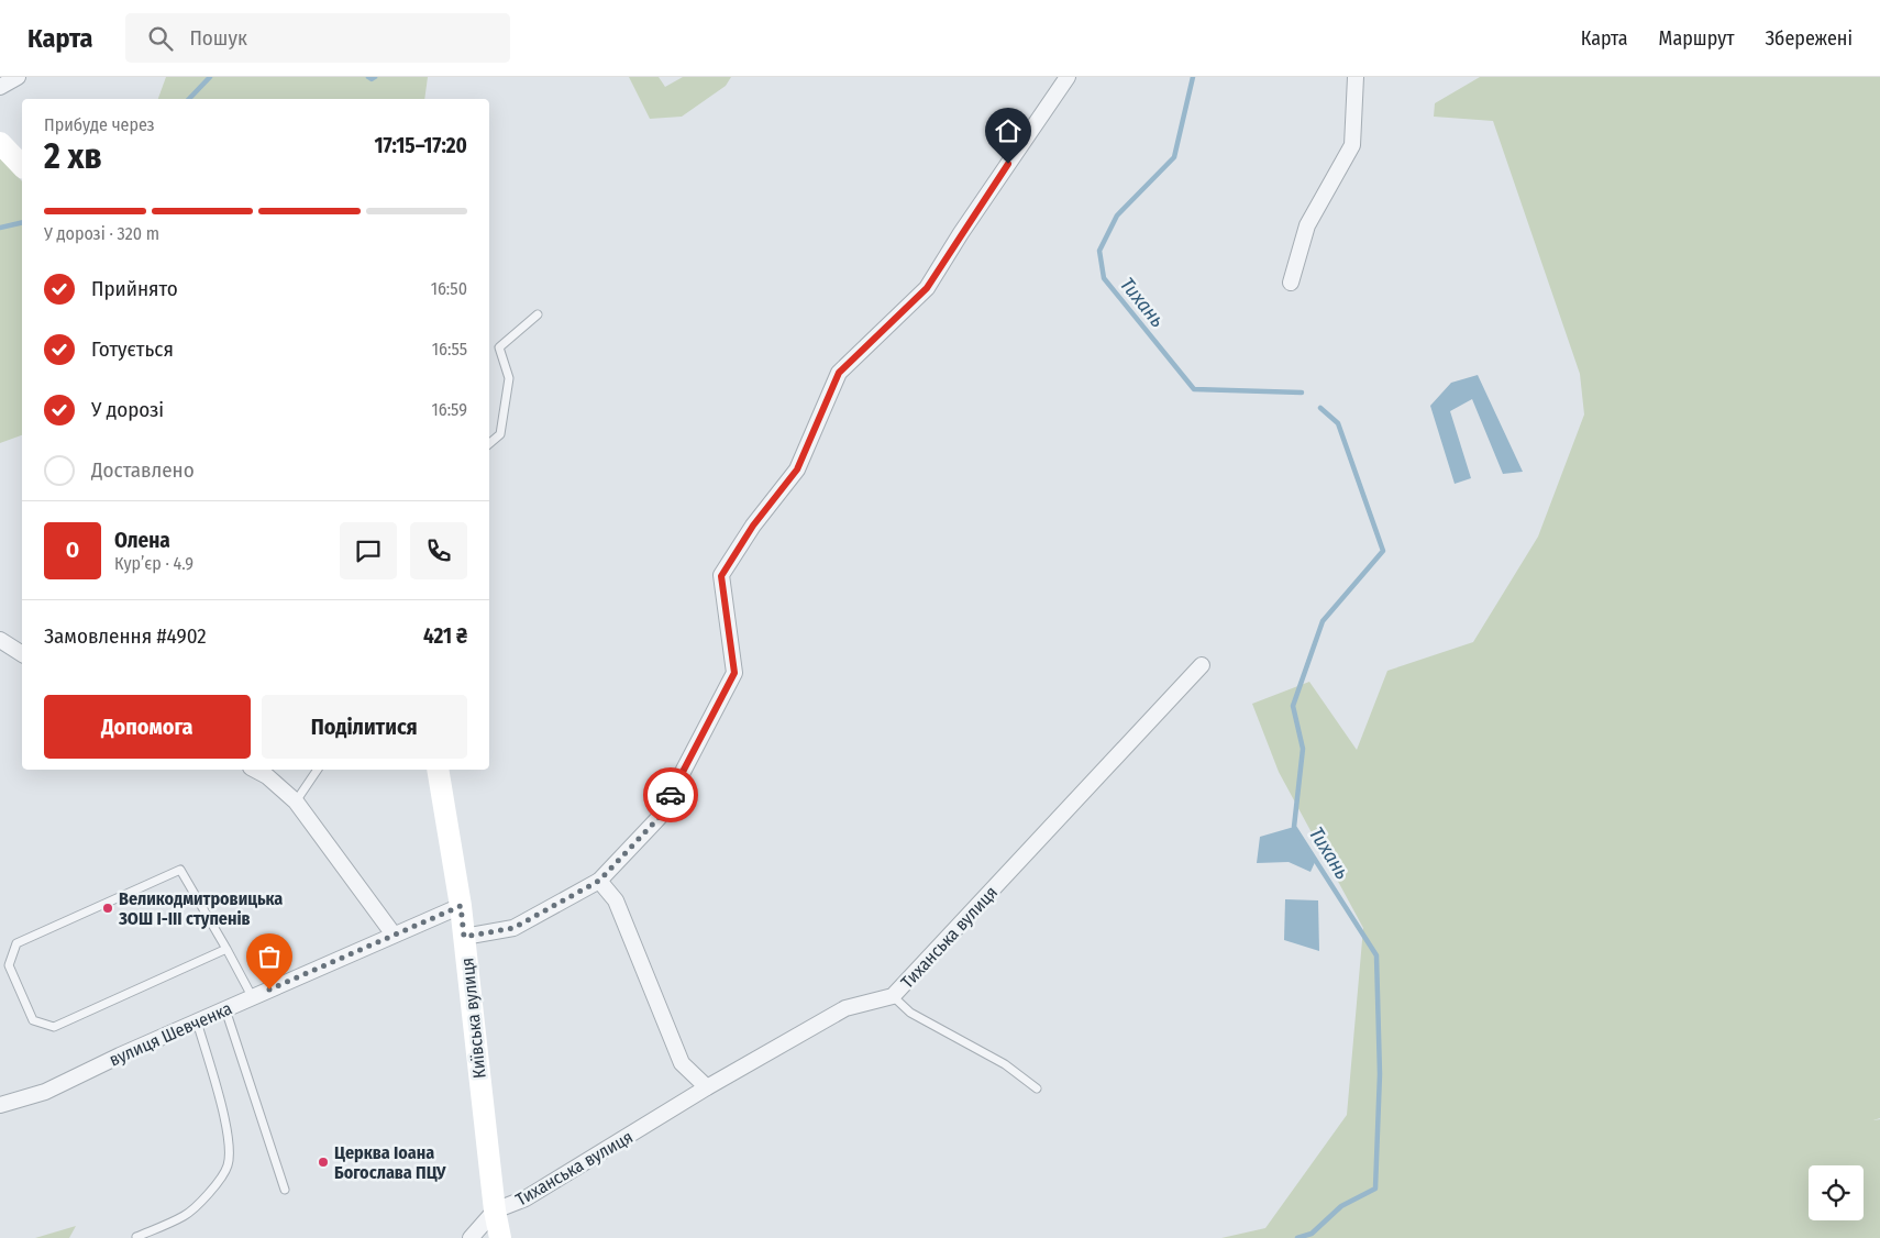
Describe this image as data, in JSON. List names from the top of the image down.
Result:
{
  "streets": {
    "main road": ["Київська вулиця"],
    "street": ["Тиханська вулиця", "вулиця Шевченка"]
  },
  "crossings": [
    ["Тиханська вулиця", "Київська вулиця"],
    ["Київська вулиця", "вулиця Шевченка"]
  ],
  "water": ["Тихань"],
  "places": ["Великодмитровицька ЗОШ І-ІІІ ступенів", "Церква Іоана Богослава ПЦУ"],
  "page": {
    "header": "Карта",
    "search": "Пошук",
    "nav": ["Карта", "Маршрут", "Збережені"],
    "heading": ["2 хв", "Прибуде через", "17:15–17:20"],
    "panel": [
      "Олена",
      "Кур’єр · 4.9",
      "Замовлення #4902",
      "421 ₴"
    ],
    "bar": "У дорозі · 320 m",
    "list": [
      ["Прийнято", "16:50"],
      ["Готується", "16:55"],
      ["У дорозі", "16:59"],
      "Доставлено"
    ],
    "round": "О",
    "buttons": ["Допомога", "Поділитися"]
  }
}
